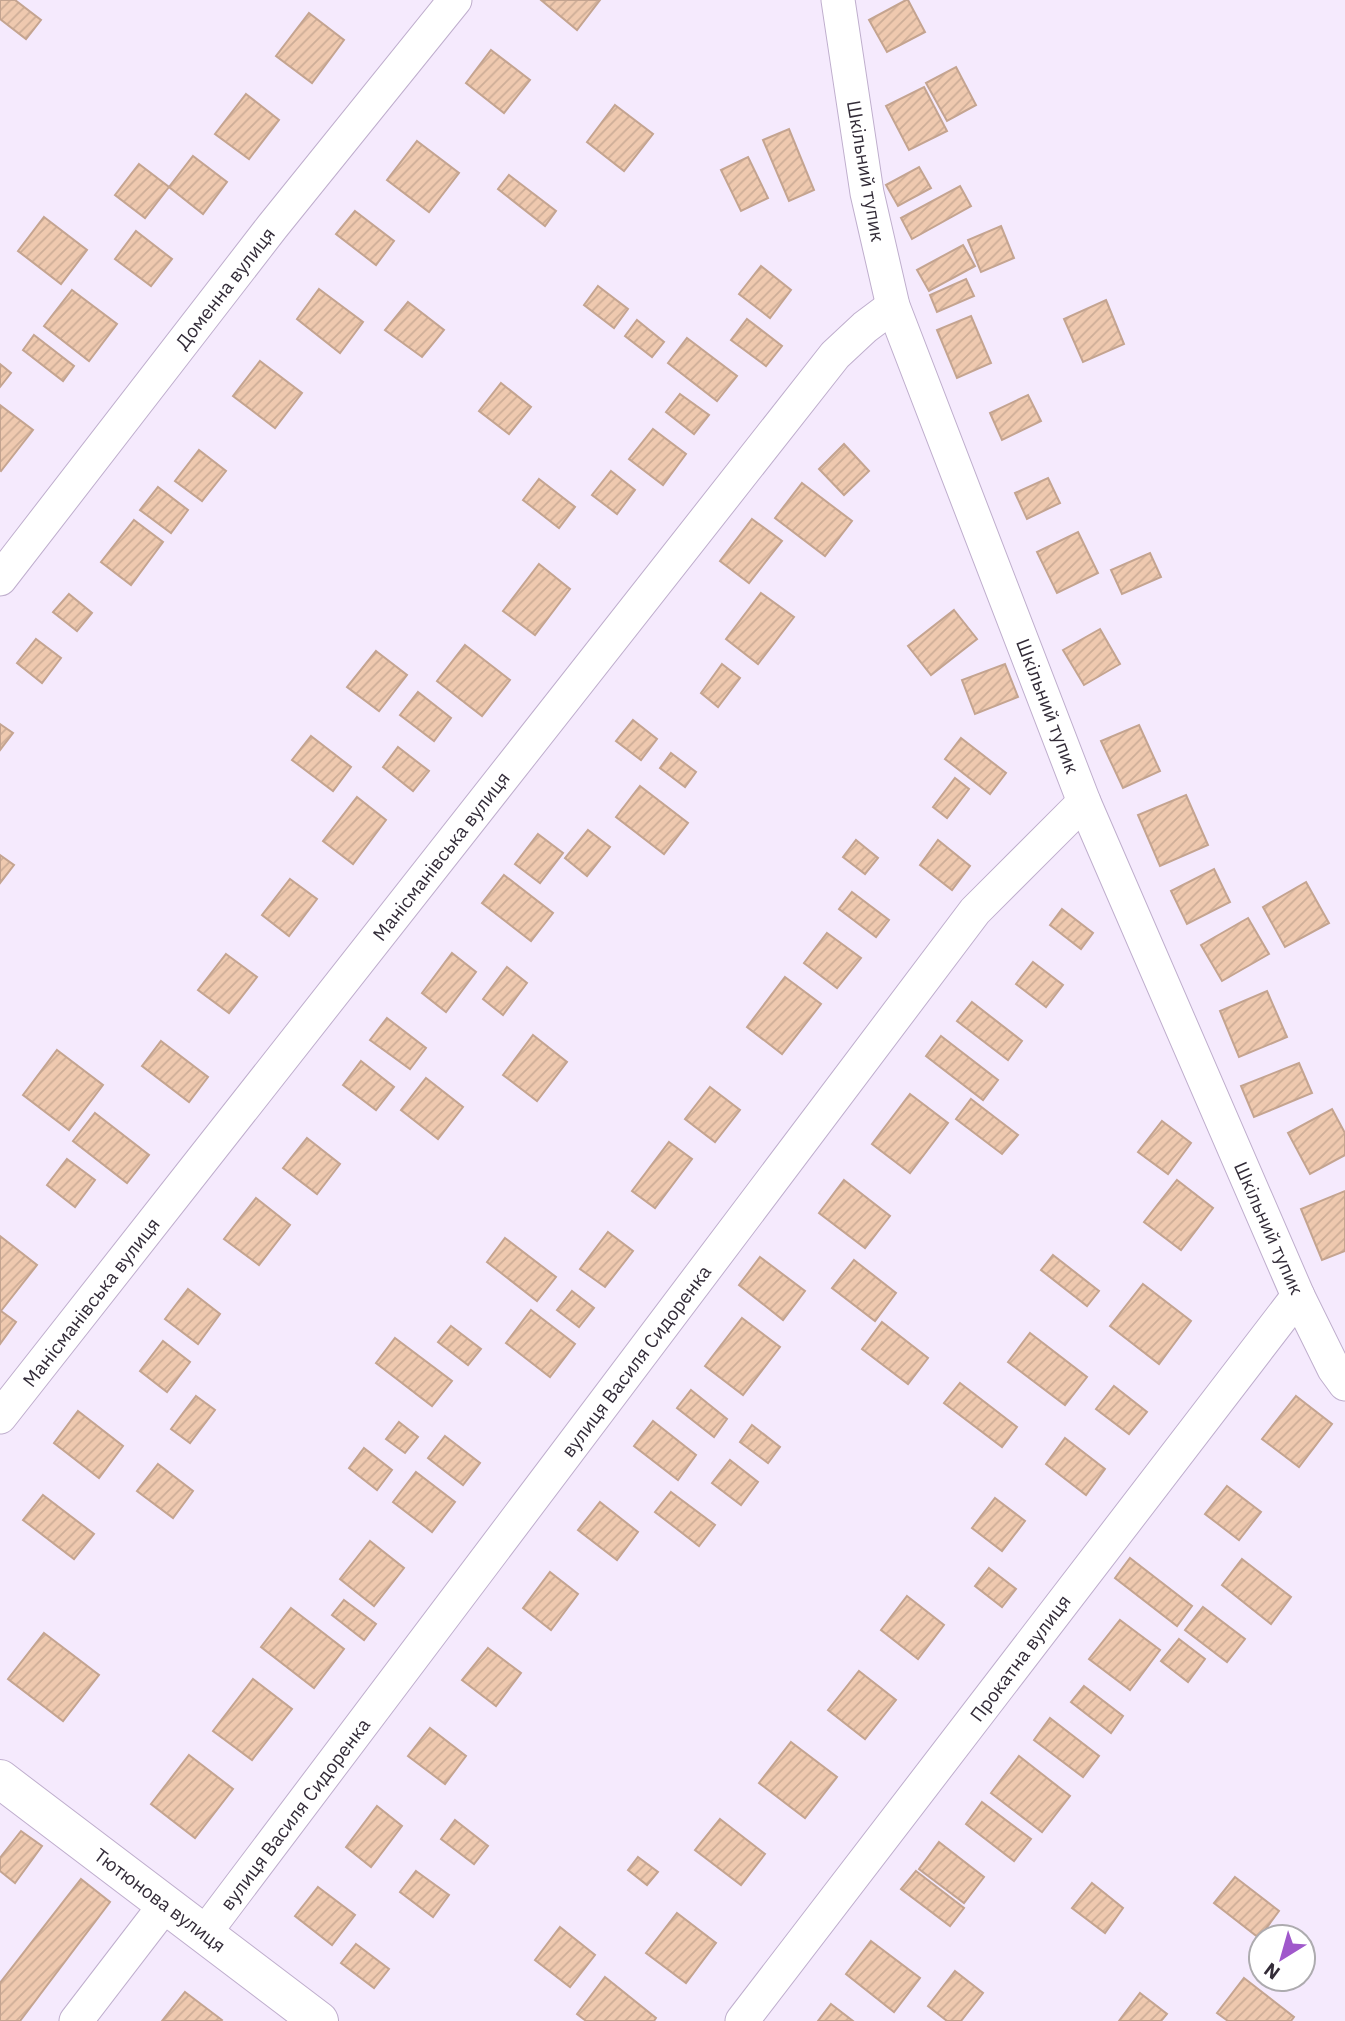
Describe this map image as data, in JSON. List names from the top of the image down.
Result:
{
  "streets": {
    "street": [
      "Шкільний тупик",
      "Доменна вулиця",
      "Манісманівська вулиця",
      "вулиця Василя Сидоренка",
      "Прокатна вулиця",
      "Тютюнова вулиця"
    ]
  },
  "crossings": [
    ["Шкільний тупик", "Манісманівська вулиця"],
    ["Шкільний тупик", "вулиця Василя Сидоренка"],
    ["Шкільний тупик", "Прокатна вулиця"],
    ["вулиця Василя Сидоренка", "Тютюнова вулиця"]
  ],
  "north": "bottom left"
}
